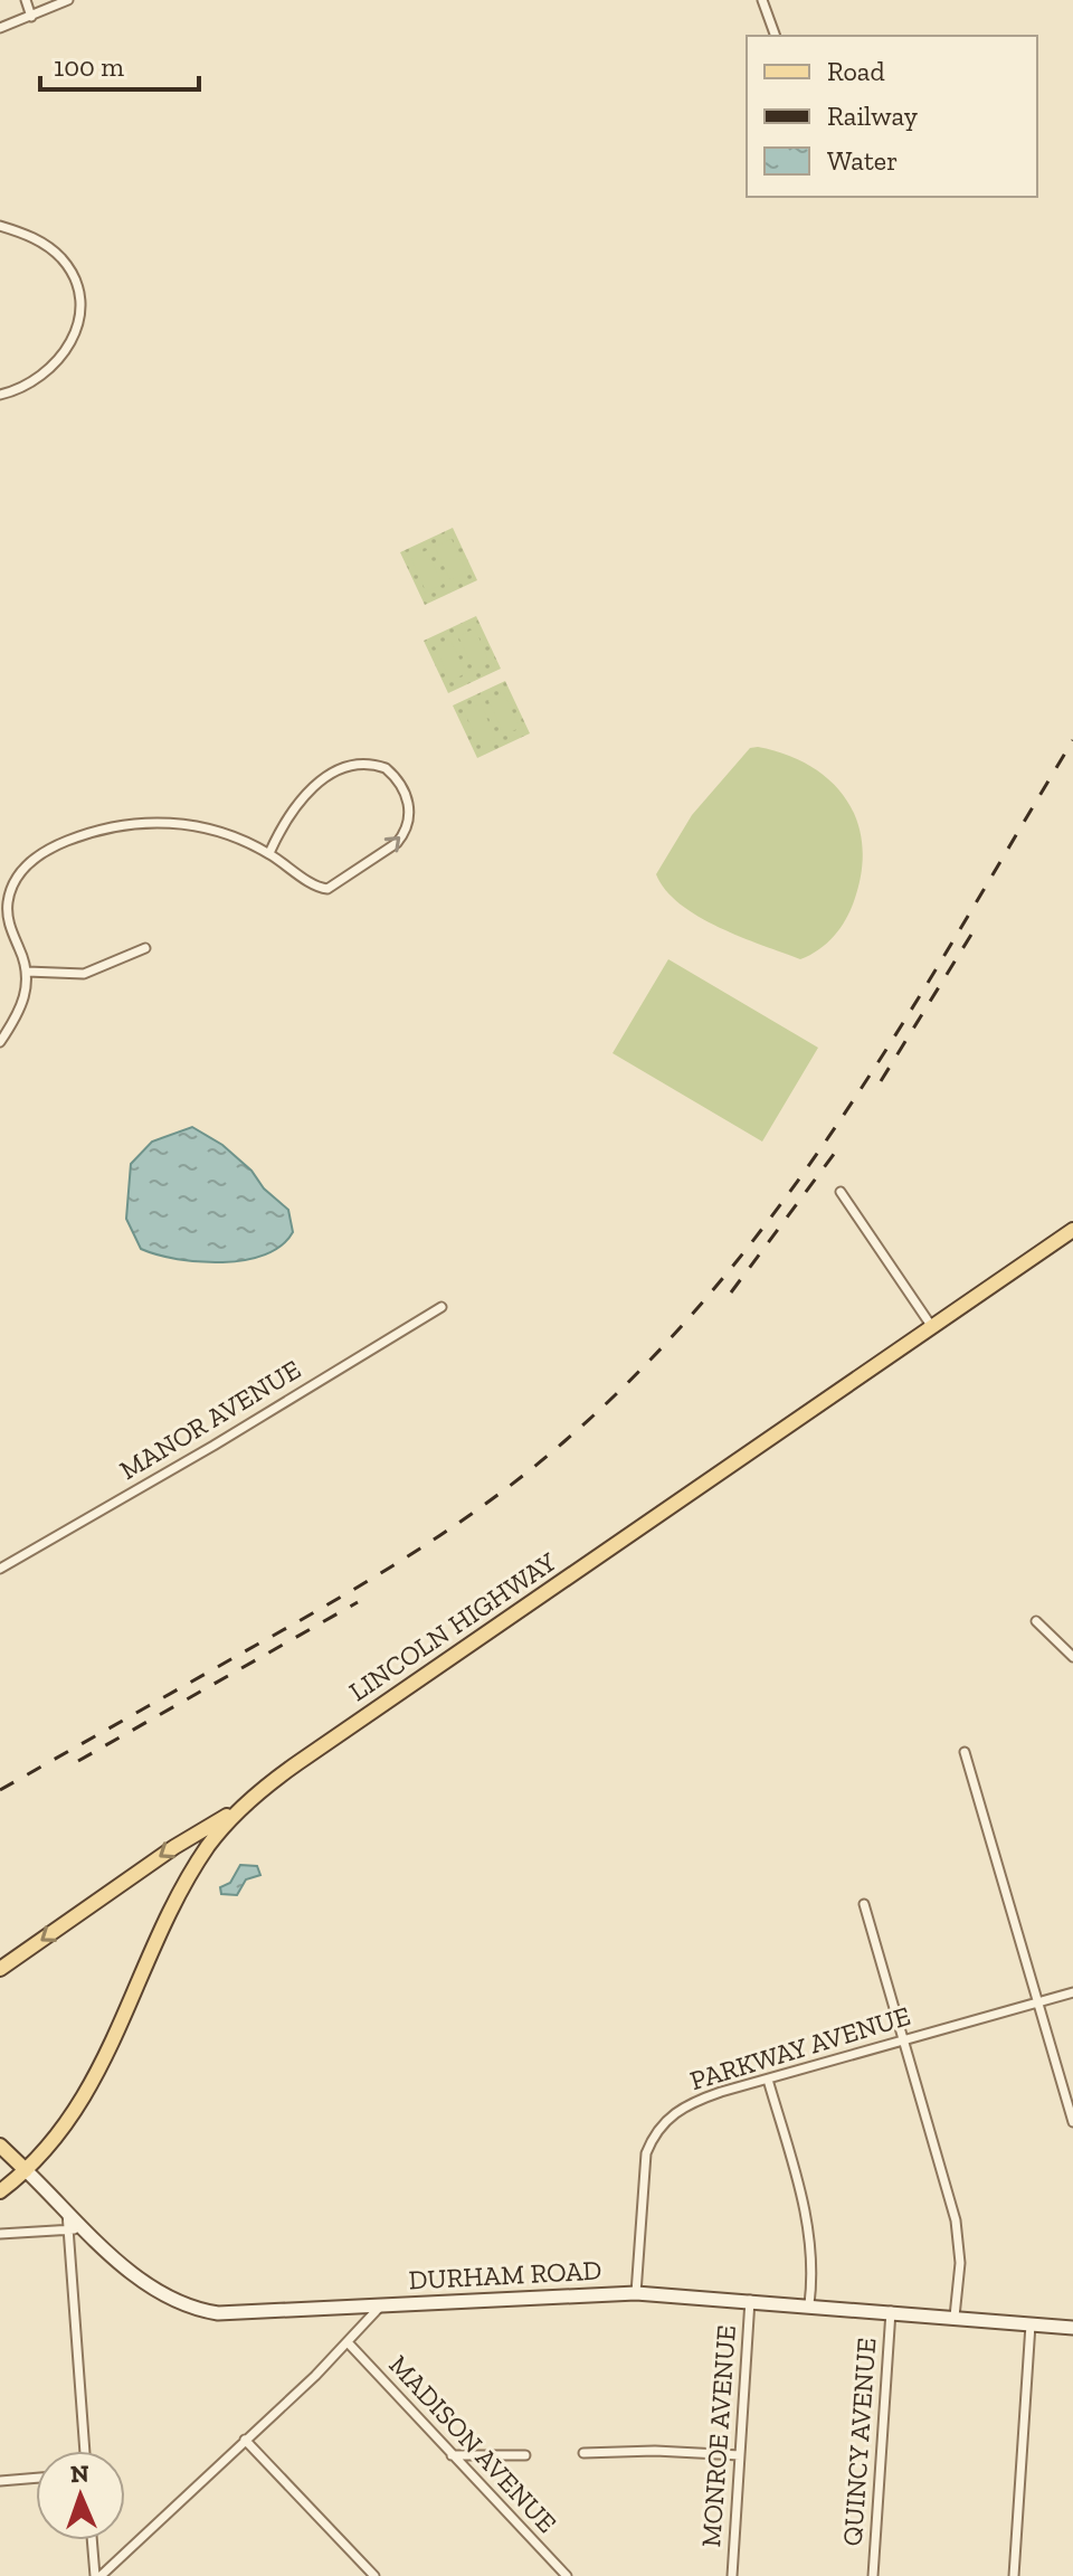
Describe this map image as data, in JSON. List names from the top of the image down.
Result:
{
  "streets": {
    "main road": ["LINCOLN HIGHWAY", "DURHAM ROAD"],
    "street": [
      "MANOR AVENUE",
      "PARKWAY AVENUE",
      "MONROE AVENUE",
      "QUINCY AVENUE",
      "MADISON AVENUE"
    ]
  },
  "crossings": [
    ["LINCOLN HIGHWAY", "DURHAM ROAD"],
    ["PARKWAY AVENUE", "DURHAM ROAD"],
    ["DURHAM ROAD", "MONROE AVENUE"],
    ["DURHAM ROAD", "QUINCY AVENUE"]
  ],
  "legend": ["Road", "Railway", "Water"],
  "scale_bar": "100 m",
  "north": "top"
}
